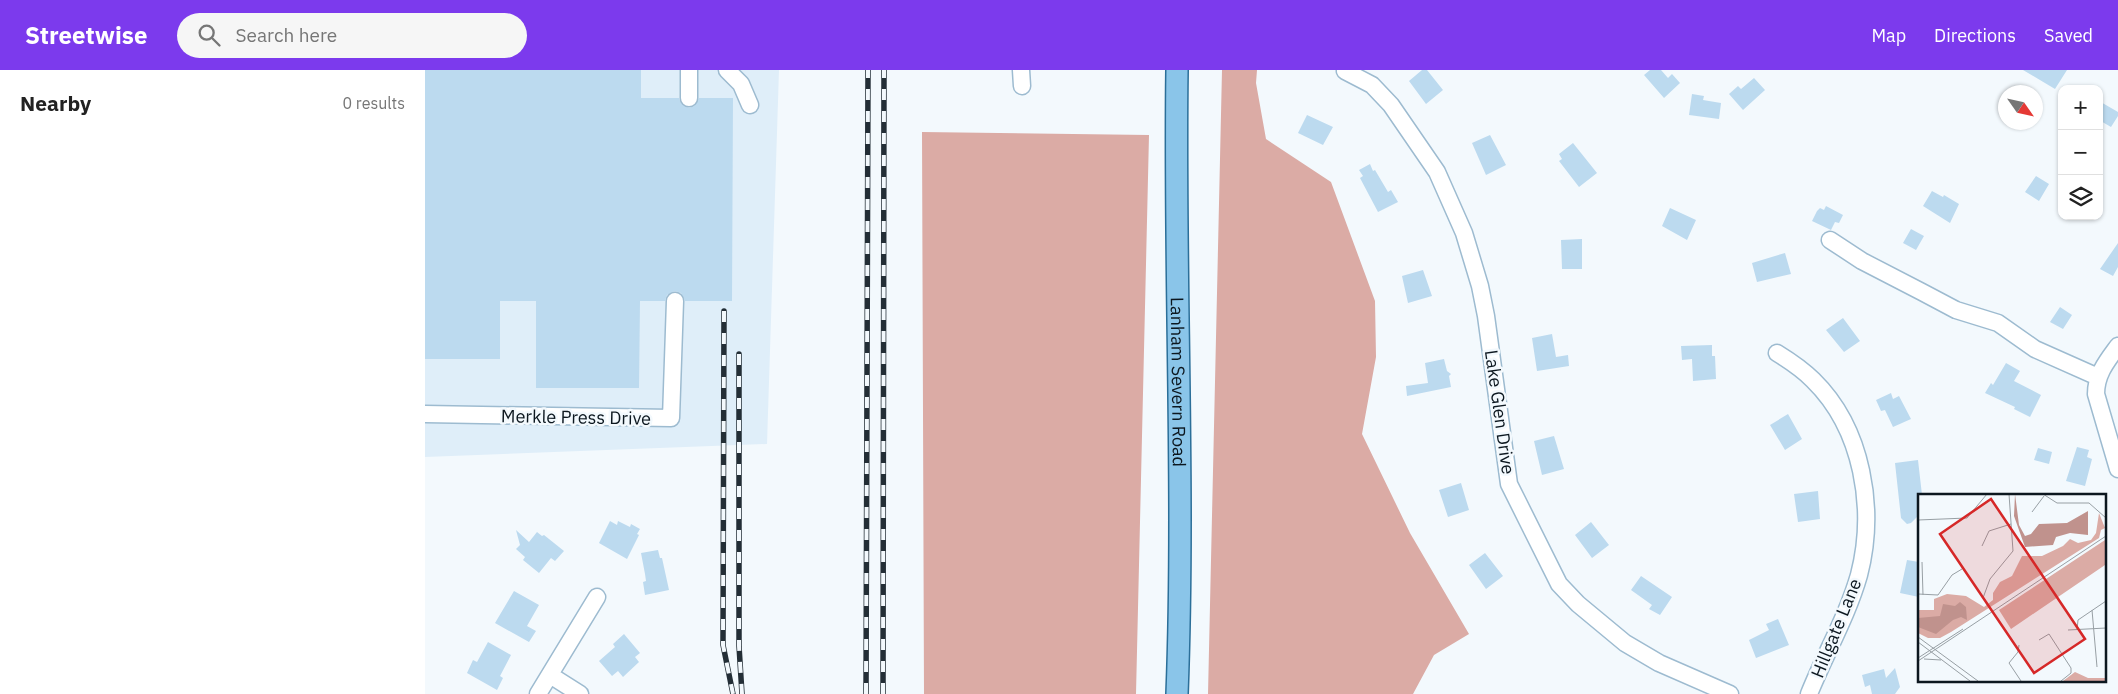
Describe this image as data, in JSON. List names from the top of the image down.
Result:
{
  "streets": {
    "main road": ["Lanham Severn Road"],
    "street": ["Lake Glen Drive", "Merkle Press Drive", "Hillgate Lane"]
  },
  "north": "bottom right",
  "page": {
    "header": "Streetwise",
    "search": "Search here",
    "nav": ["Map", "Directions", "Saved"],
    "heading": ["Nearby", "0 results"],
    "map_buttons": ["+", "−"]
  }
}
